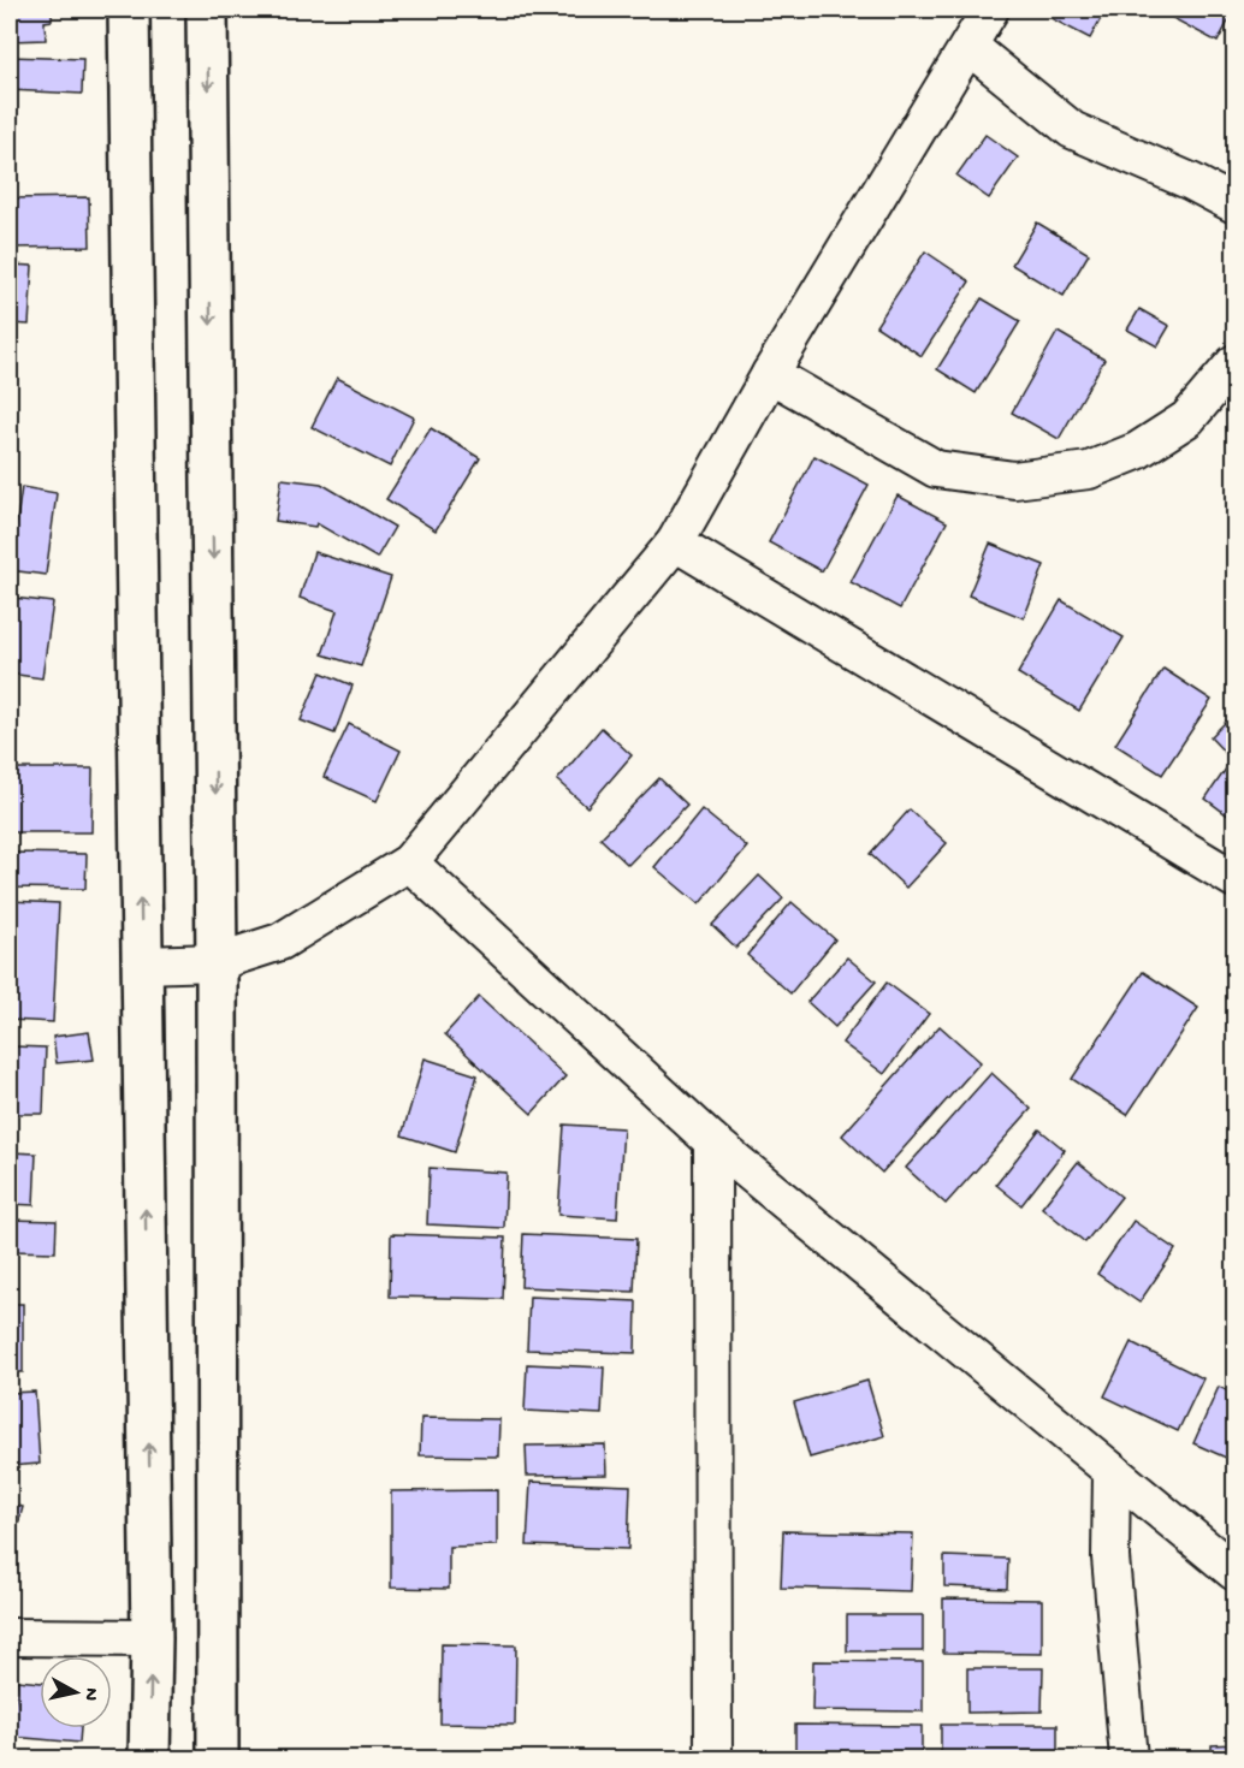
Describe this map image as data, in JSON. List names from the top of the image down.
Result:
{
  "north": "right"
}
